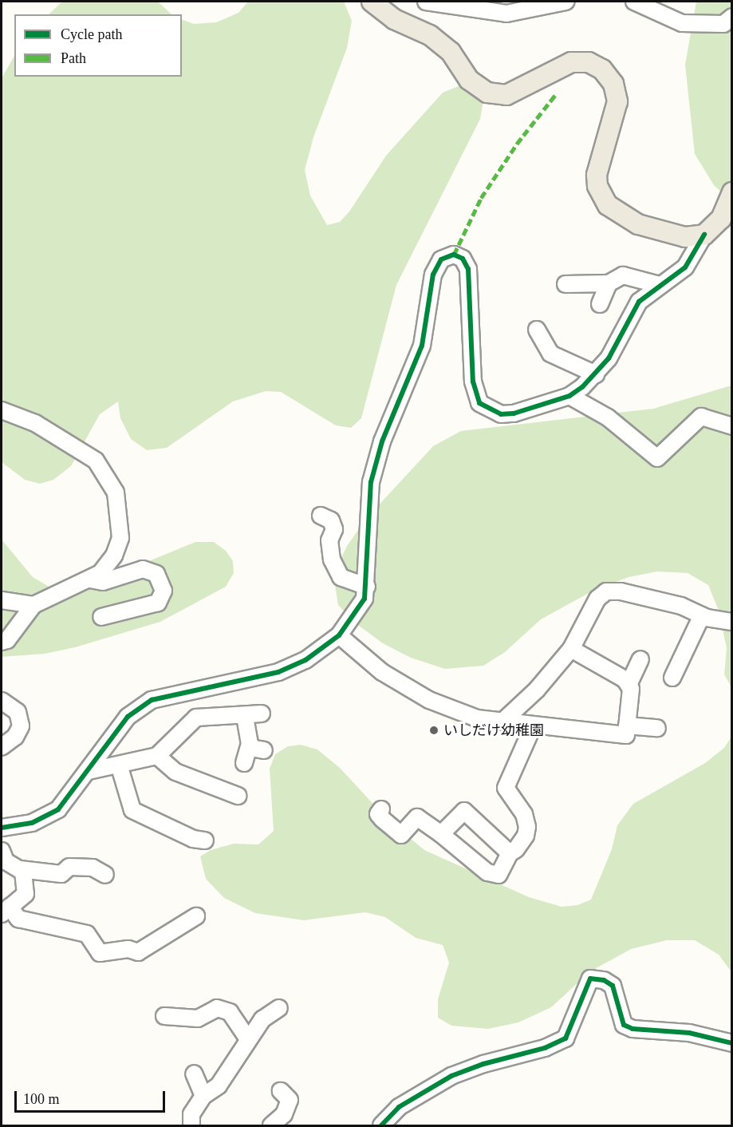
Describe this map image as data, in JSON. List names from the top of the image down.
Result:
{
  "places": ["いしだけ幼稚園"],
  "legend": ["Cycle path", "Path"],
  "scale_bar": "100 m"
}
